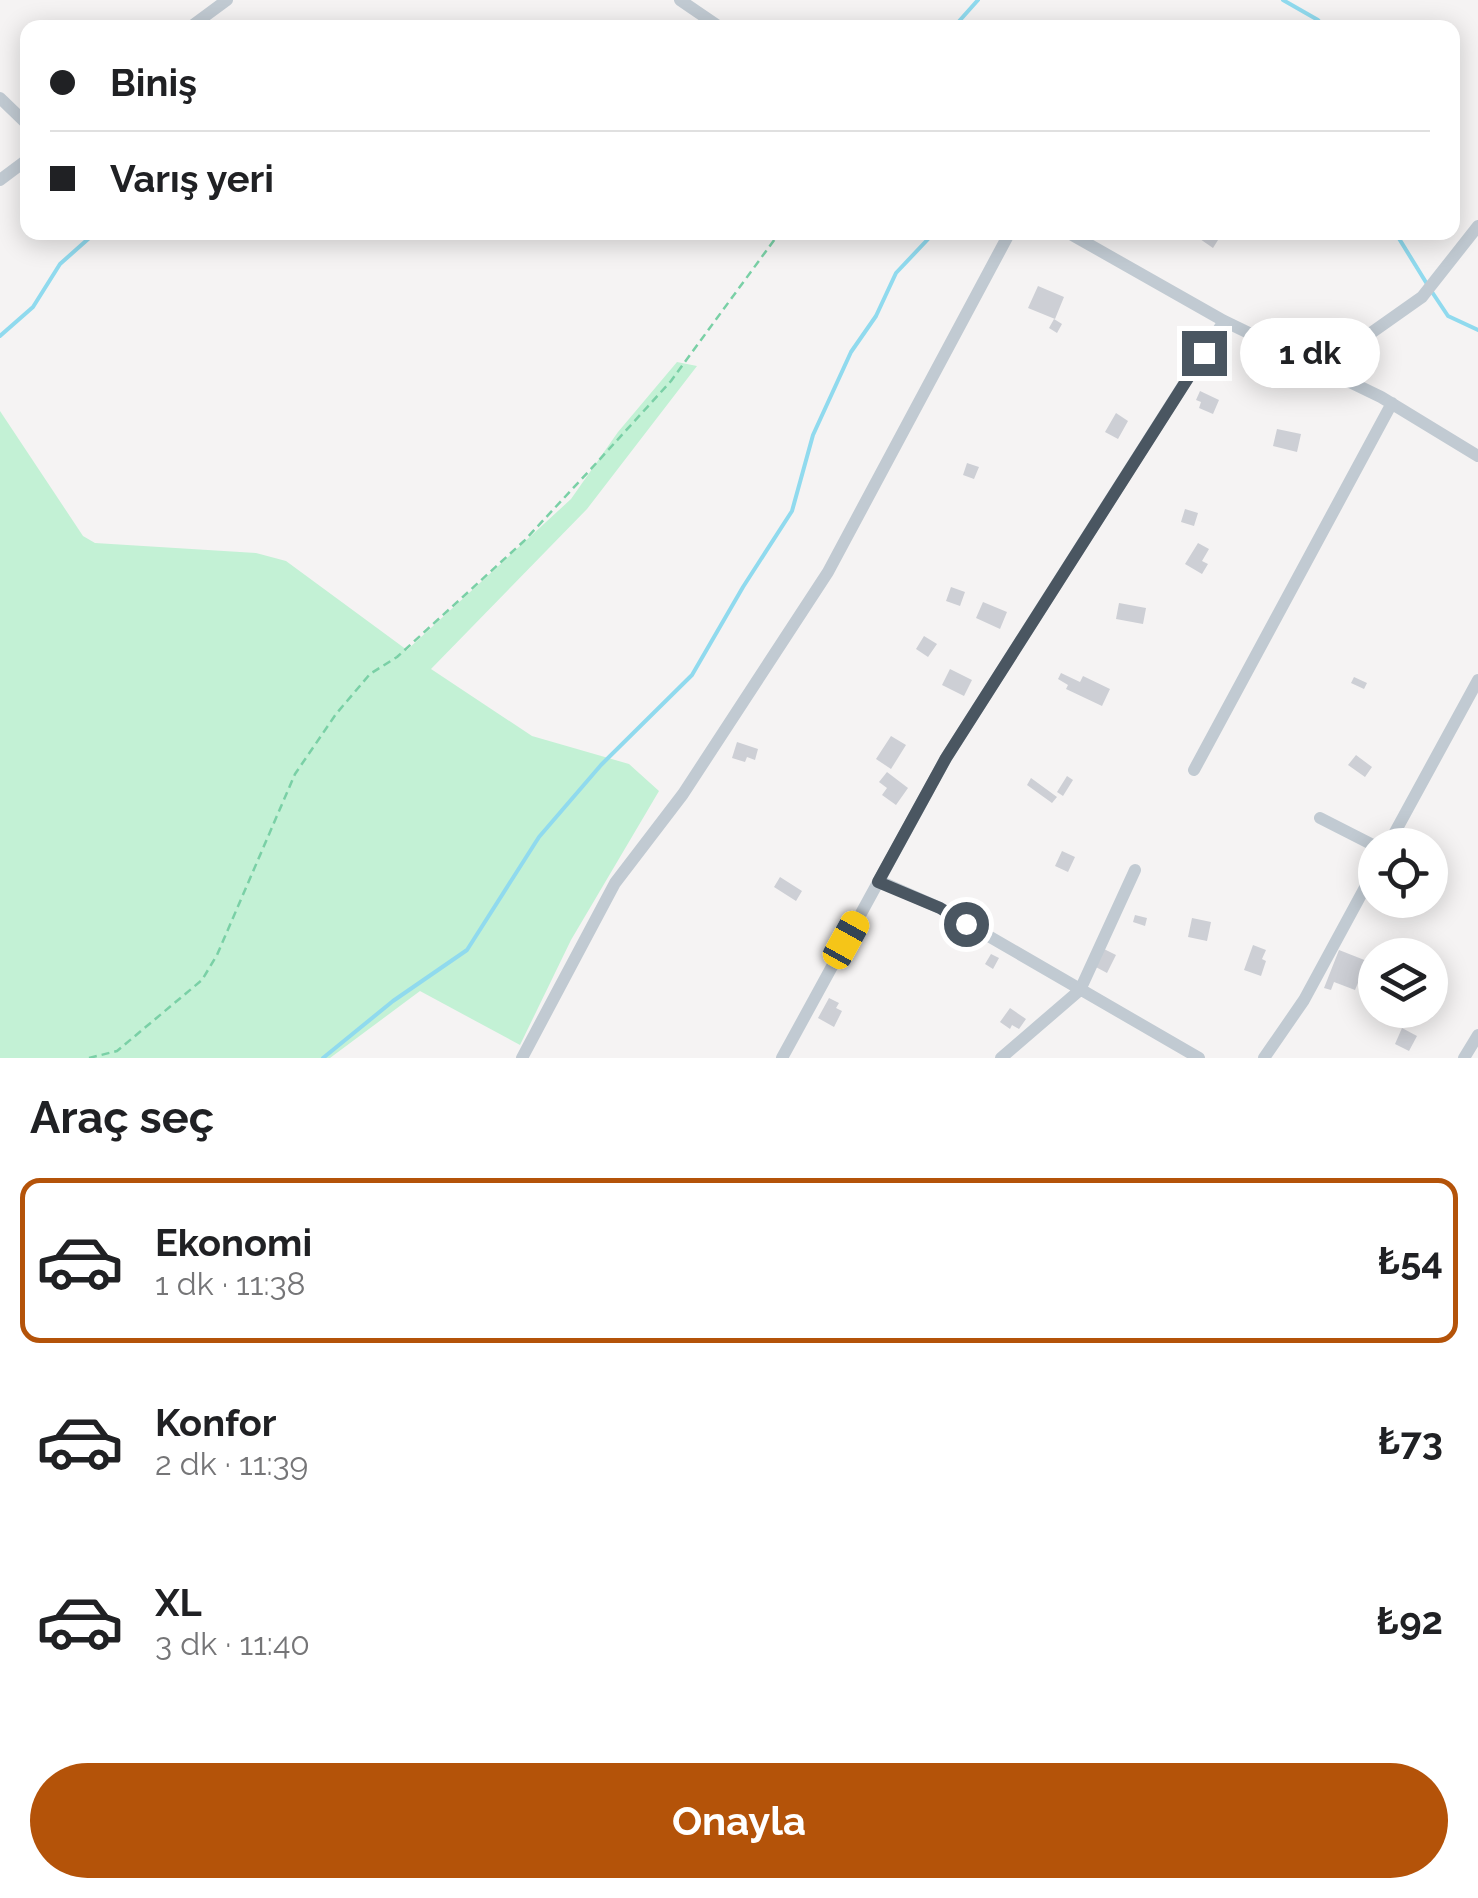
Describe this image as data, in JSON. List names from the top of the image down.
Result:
{
  "page": {
    "banner": ["Biniş", "Varış yeri"],
    "bubble": "1 dk",
    "heading": "Araç seç",
    "list": [
      {
        "name": "Ekonomi",
        "note": "1 dk · 11:38",
        "value": "₺54"
      },
      {
        "name": "Konfor",
        "note": "2 dk · 11:39",
        "value": "₺73"
      },
      {
        "name": "XL",
        "note": "3 dk · 11:40",
        "value": "₺92"
      }
    ],
    "buttons": "Onayla"
  }
}
